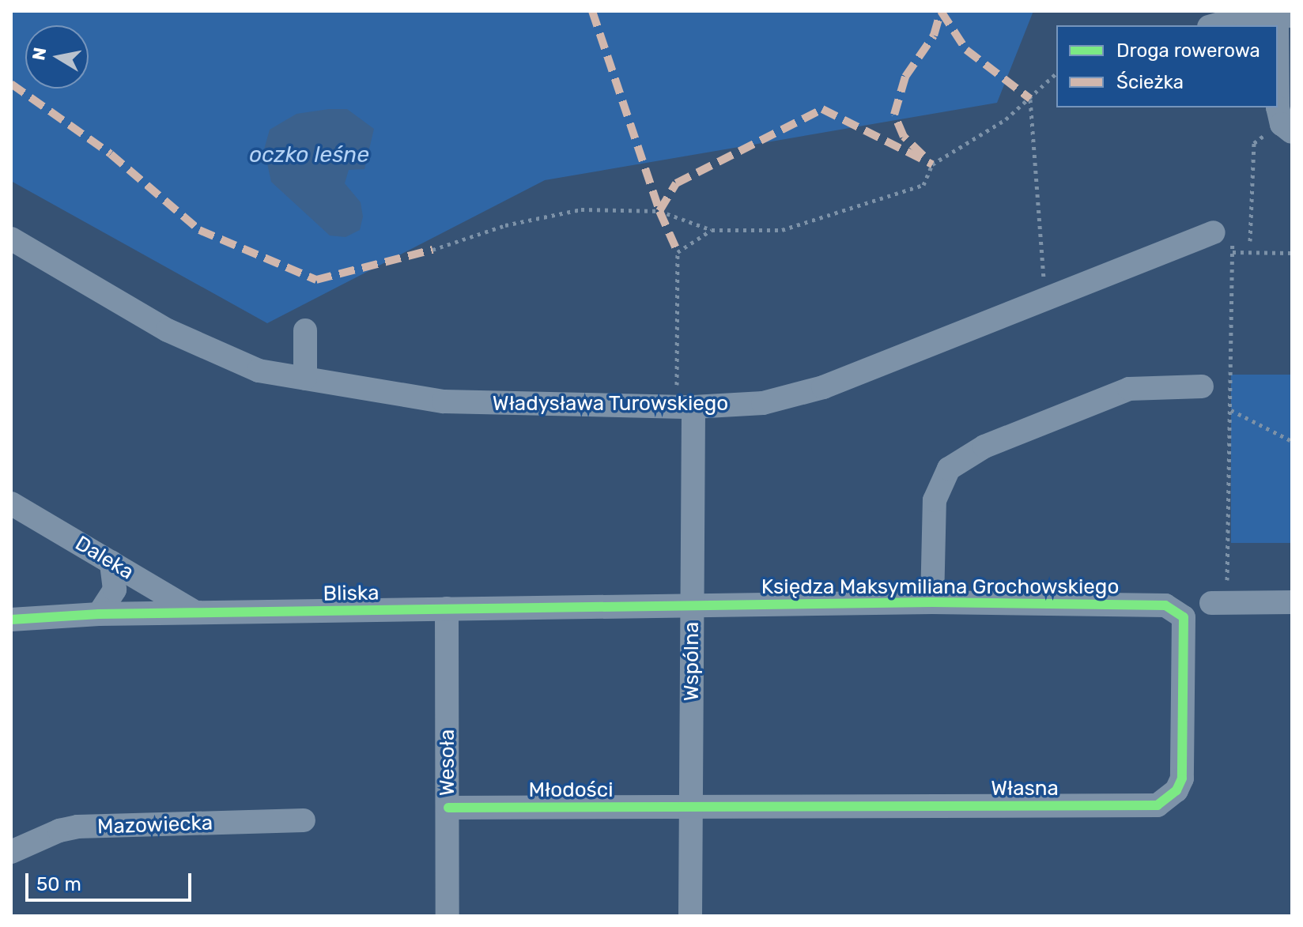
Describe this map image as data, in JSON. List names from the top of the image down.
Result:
{
  "streets": {
    "street": [
      "Władysława Turowskiego",
      "Daleka",
      "Księdza Maksymiliana Grochowskiego",
      "Bliska",
      "Wspólna",
      "Wesoła",
      "Własna",
      "Młodości",
      "Mazowiecka"
    ]
  },
  "crossings": [
    ["Władysława Turowskiego", "Wspólna"],
    ["Daleka", "Bliska"],
    ["Księdza Maksymiliana Grochowskiego", "Bliska"],
    ["Księdza Maksymiliana Grochowskiego", "Wspólna"],
    ["Księdza Maksymiliana Grochowskiego", "Własna"],
    ["Bliska", "Wspólna"],
    ["Bliska", "Wesoła"],
    ["Wspólna", "Własna"],
    ["Wspólna", "Młodości"],
    ["Wesoła", "Młodości"],
    ["Własna", "Młodości"]
  ],
  "water": ["oczko leśne"],
  "legend": ["Droga rowerowa", "Ścieżka"],
  "scale_bar": "50 m",
  "north": "left"
}
